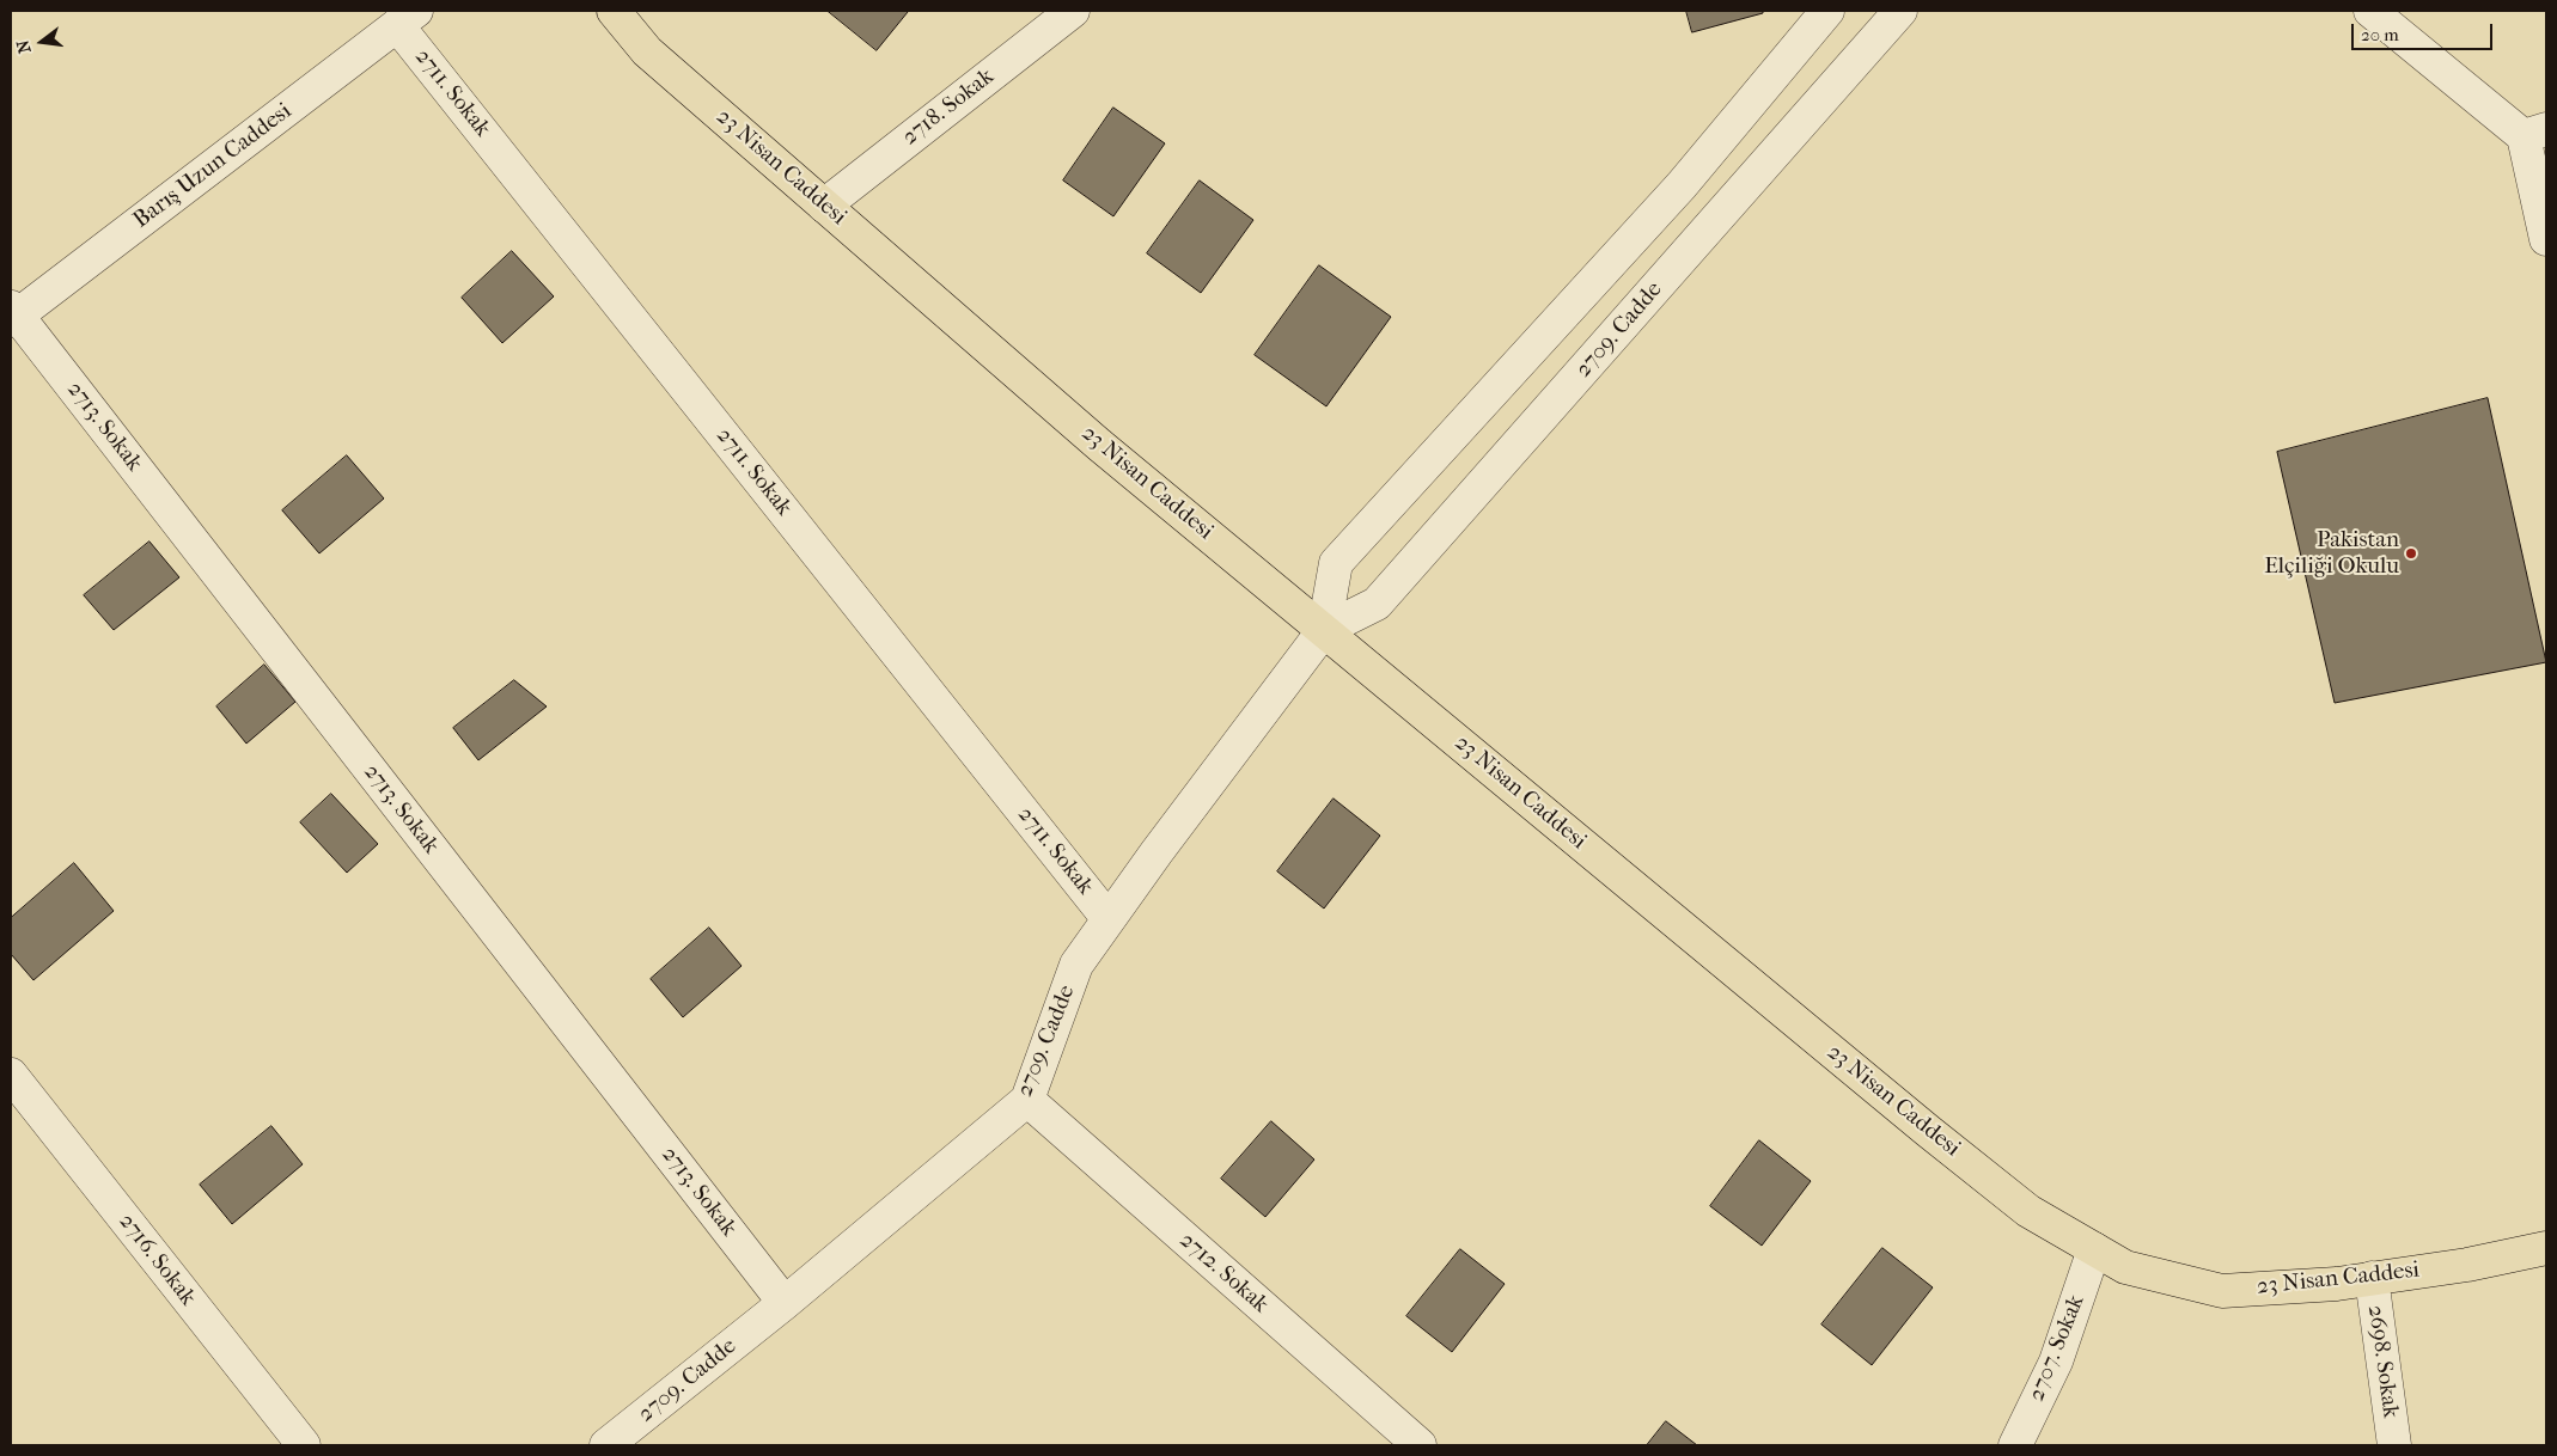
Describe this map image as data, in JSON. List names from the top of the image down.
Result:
{
  "streets": {
    "main road": ["23 Nisan Caddesi"],
    "street": [
      "2711. Sokak",
      "2718. Sokak",
      "Barış Uzun Caddesi",
      "2709. Cadde",
      "2713. Sokak",
      "2716. Sokak",
      "2712. Sokak",
      "2707. Sokak",
      "2698. Sokak"
    ]
  },
  "crossings": [
    ["2711. Sokak", "Barış Uzun Caddesi"],
    ["2711. Sokak", "2709. Cadde"],
    ["2718. Sokak", "23 Nisan Caddesi"],
    ["Barış Uzun Caddesi", "2713. Sokak"],
    ["23 Nisan Caddesi", "2709. Cadde"],
    ["23 Nisan Caddesi", "2707. Sokak"],
    ["23 Nisan Caddesi", "2698. Sokak"],
    ["2709. Cadde", "2713. Sokak"],
    ["2709. Cadde", "2712. Sokak"]
  ],
  "places": ["Pakistan Elçiliği Okulu"],
  "scale_bar": "20 m",
  "north": "left"
}
